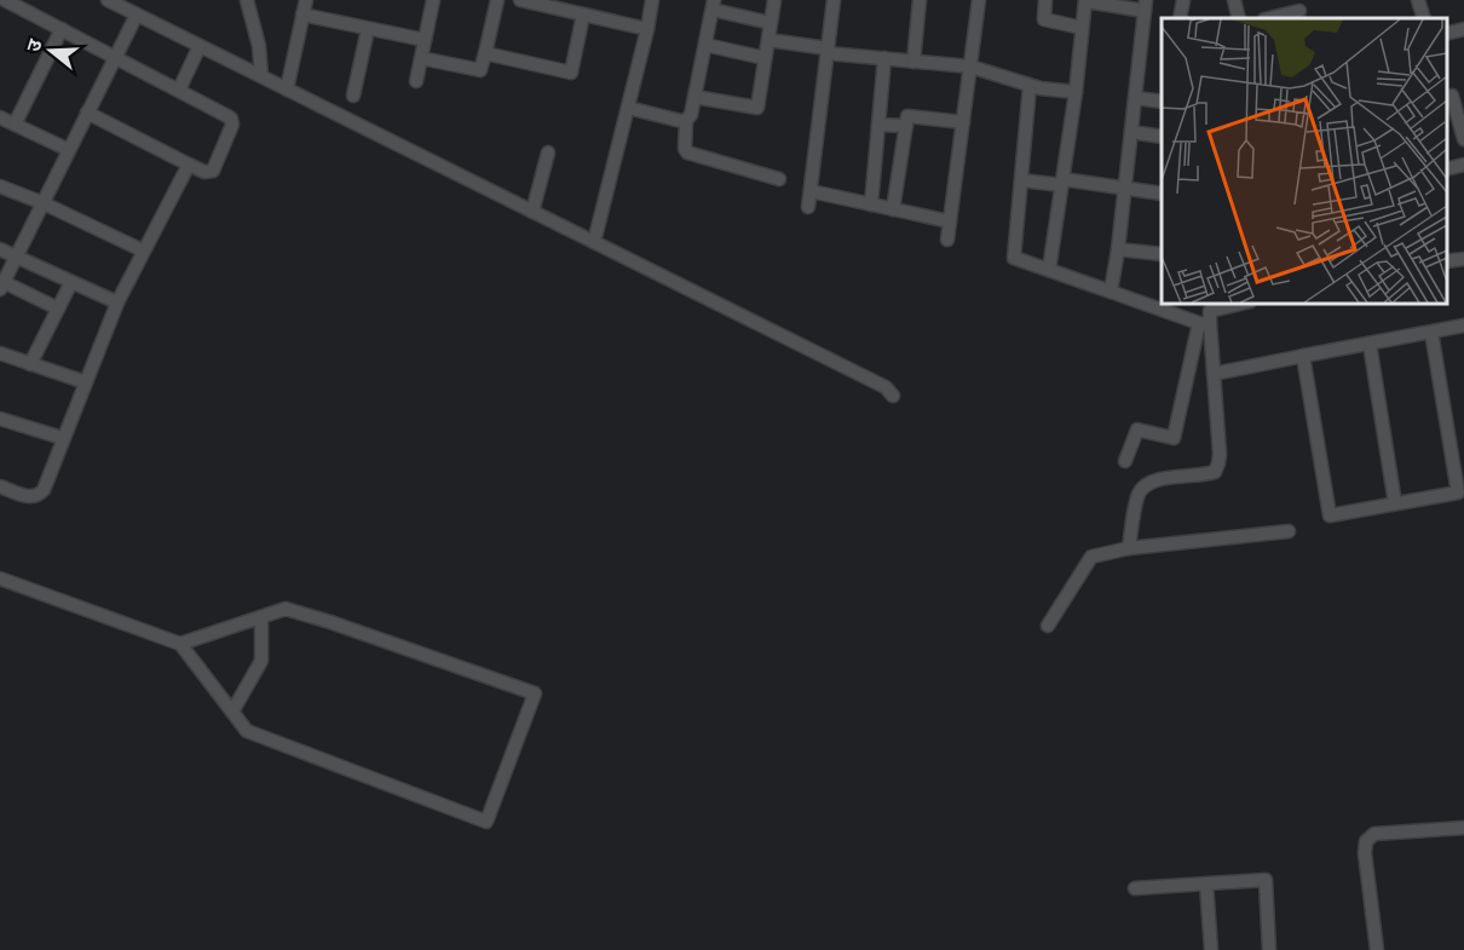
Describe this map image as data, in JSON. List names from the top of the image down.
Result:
{
  "north": "left"
}
